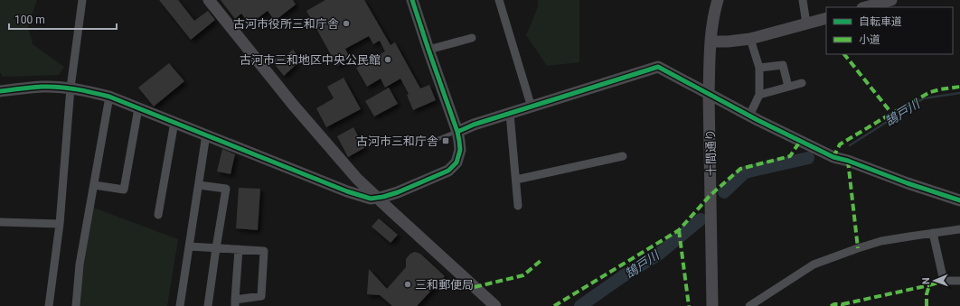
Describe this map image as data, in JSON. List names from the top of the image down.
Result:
{
  "streets": {
    "street": ["十間通り"]
  },
  "water": ["鵠戸川"],
  "places": {
    "other": ["古河市役所三和庁舎", "古河市三和地区中央公民館", "三和郵便局"],
    "transit": ["古河市三和庁舎"]
  },
  "legend": ["自転車道", "小道"],
  "scale_bar": "100 m",
  "north": "left"
}
